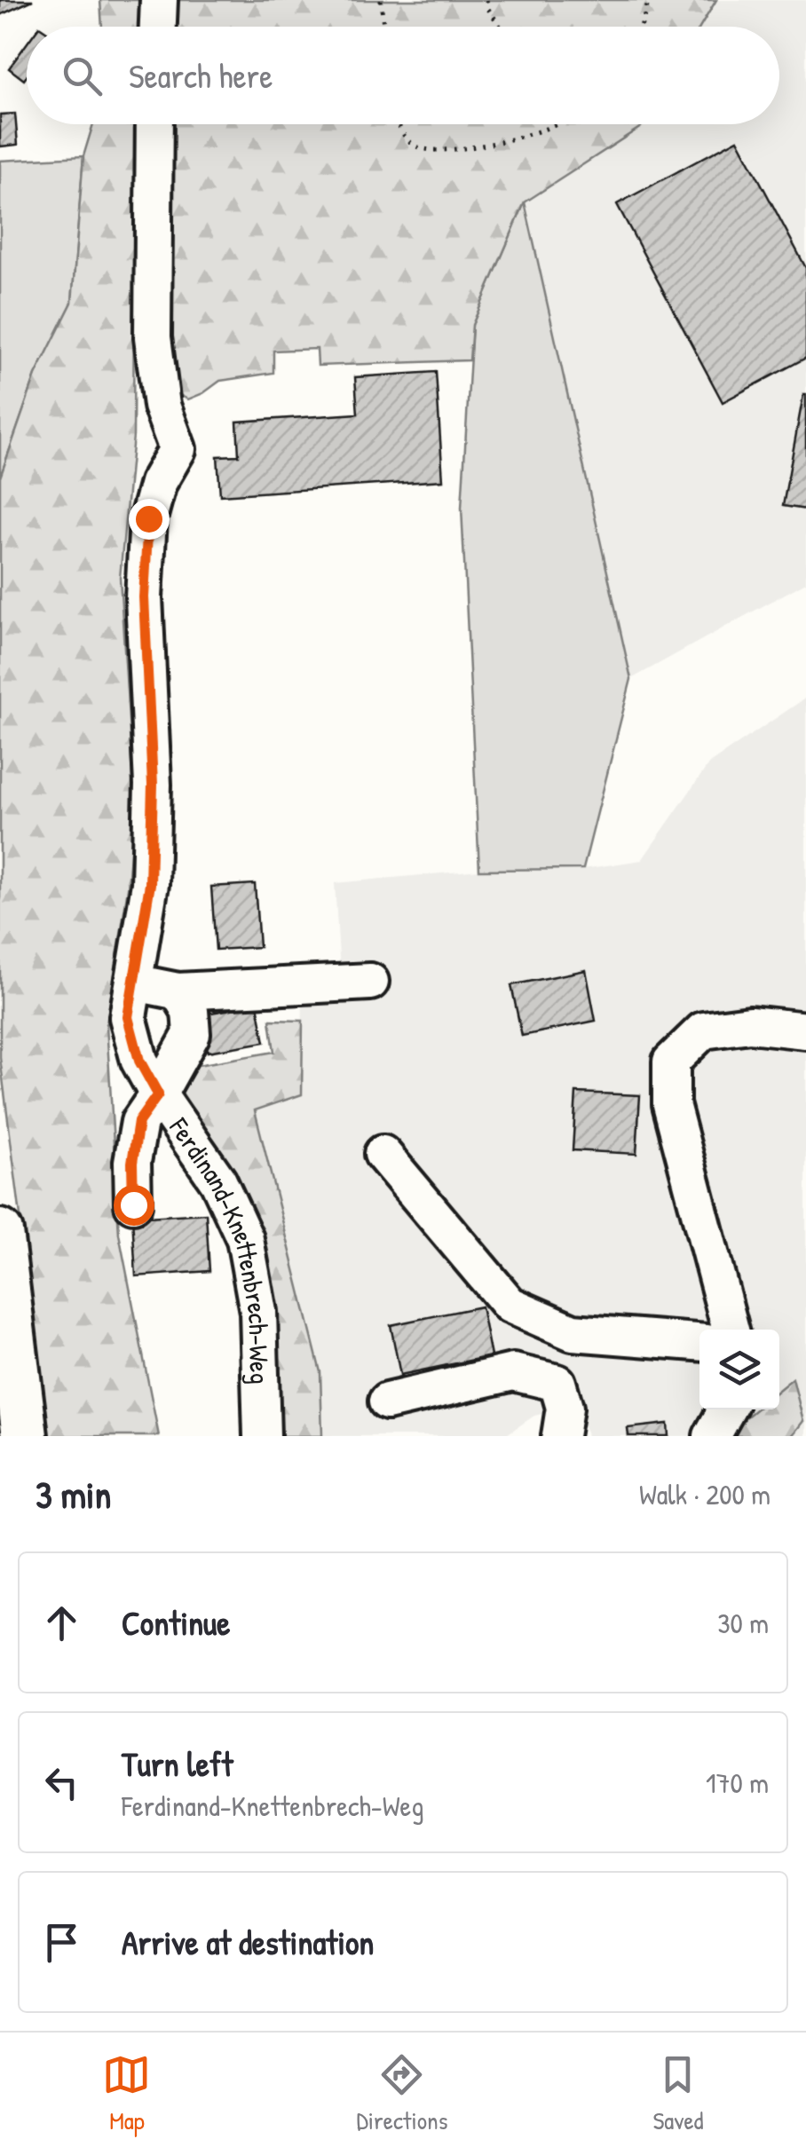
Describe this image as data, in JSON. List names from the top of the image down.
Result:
{
  "streets": {
    "street": ["Ferdinand-Knettenbrech-Weg"]
  },
  "page": {
    "search": "Search here",
    "heading": ["3 min", "Walk · 200 m"],
    "list": [
      ["Continue", "30 m"],
      ["Turn left", "Ferdinand-Knettenbrech-Weg", "170 m"],
      "Arrive at destination"
    ],
    "nav": ["Map", "Directions", "Saved"]
  }
}
